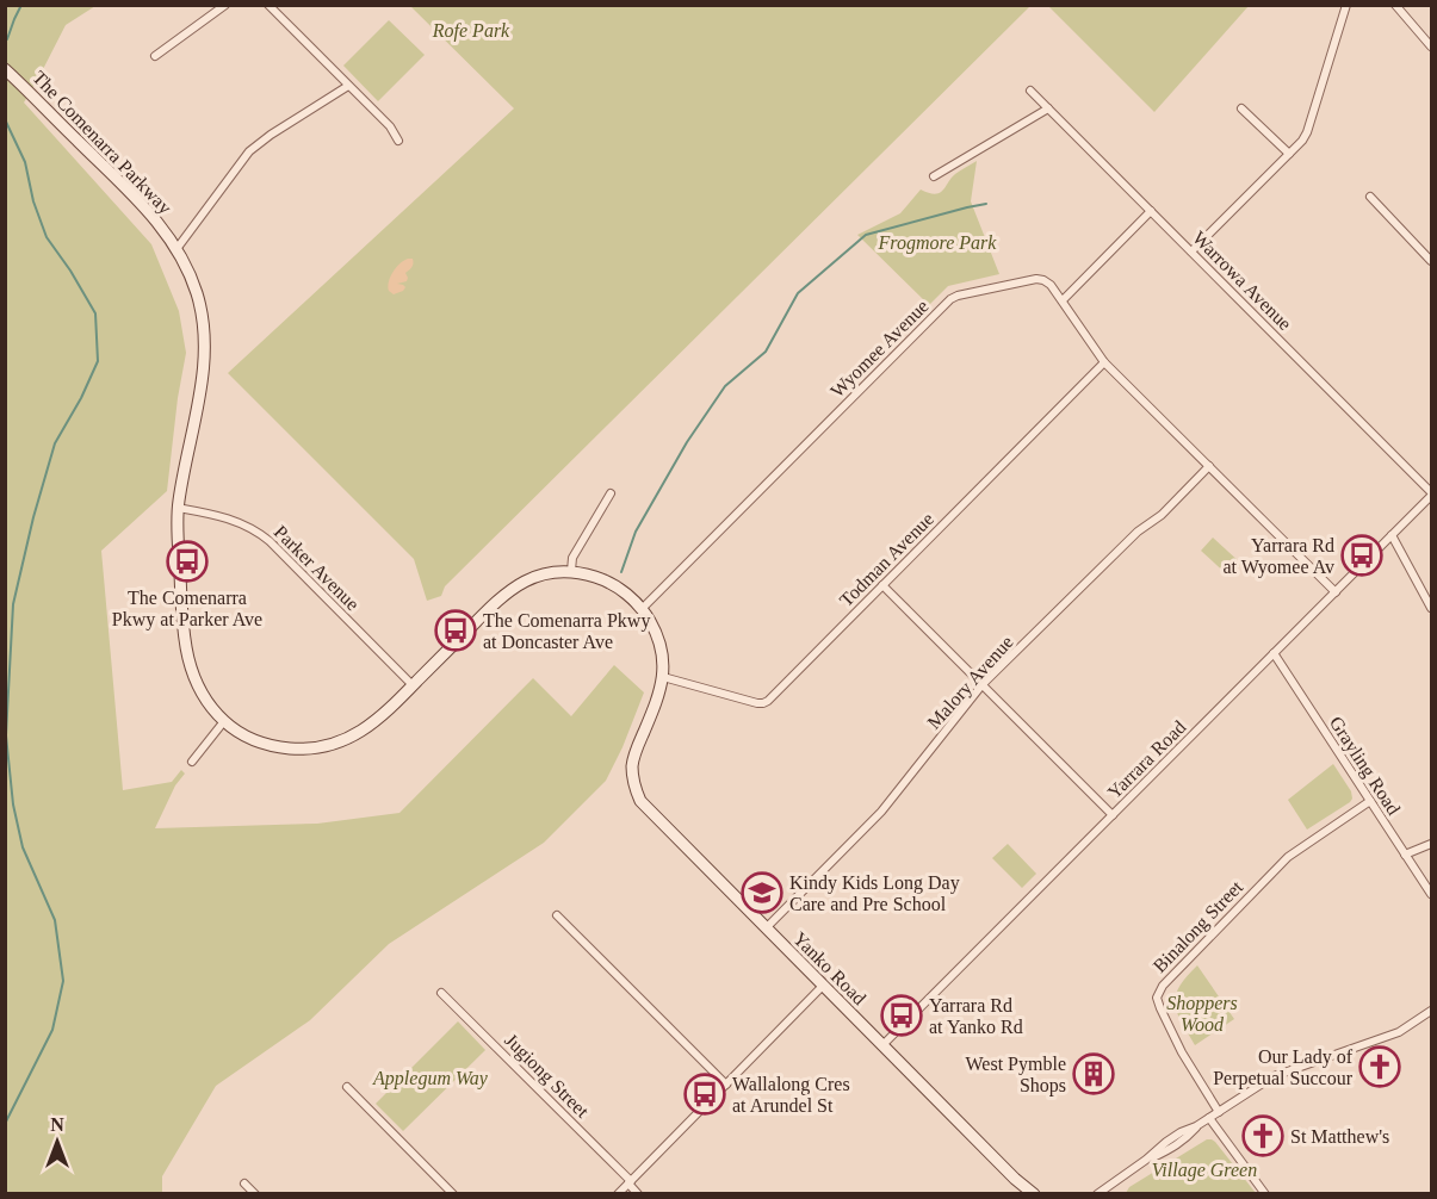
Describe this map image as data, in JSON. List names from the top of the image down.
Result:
{
  "streets": {
    "main road": ["The Comenarra Parkway", "Yanko Road"],
    "street": [
      "Warrowa Avenue",
      "Wyomee Avenue",
      "Todman Avenue",
      "Parker Avenue",
      "Malory Avenue",
      "Yarrara Road",
      "Grayling Road",
      "Binalong Street",
      "Jugiong Street"
    ]
  },
  "crossings": [
    ["The Comenarra Parkway", "Parker Avenue"],
    ["Warrowa Avenue", "Yarrara Road"],
    ["Wyomee Avenue", "Todman Avenue"],
    ["Wyomee Avenue", "Malory Avenue"],
    ["Wyomee Avenue", "Yarrara Road"],
    ["Todman Avenue", "Yanko Road"],
    ["Malory Avenue", "Yanko Road"],
    ["Yarrara Road", "Grayling Road"],
    ["Yarrara Road", "Yanko Road"],
    ["Grayling Road", "Binalong Street"]
  ],
  "parks": [
    "Rofe Park",
    "Frogmore Park",
    "Shoppers Wood",
    "Applegum Way",
    "Village Green"
  ],
  "places": {
    "bus stop": [
      "Yarrara Rd at Wyomee Av",
      "The Comenarra Pkwy at Parker Ave",
      "The Comenarra Pkwy at Doncaster Ave",
      "Yarrara Rd at Yanko Rd",
      "Wallalong Cres at Arundel St"
    ],
    "school or university": ["Kindy Kids Long Day Care and Pre School"],
    "church": ["Our Lady of Perpetual Succour", "St Matthew's"],
    "building": ["West Pymble Shops"]
  },
  "north": "top"
}
